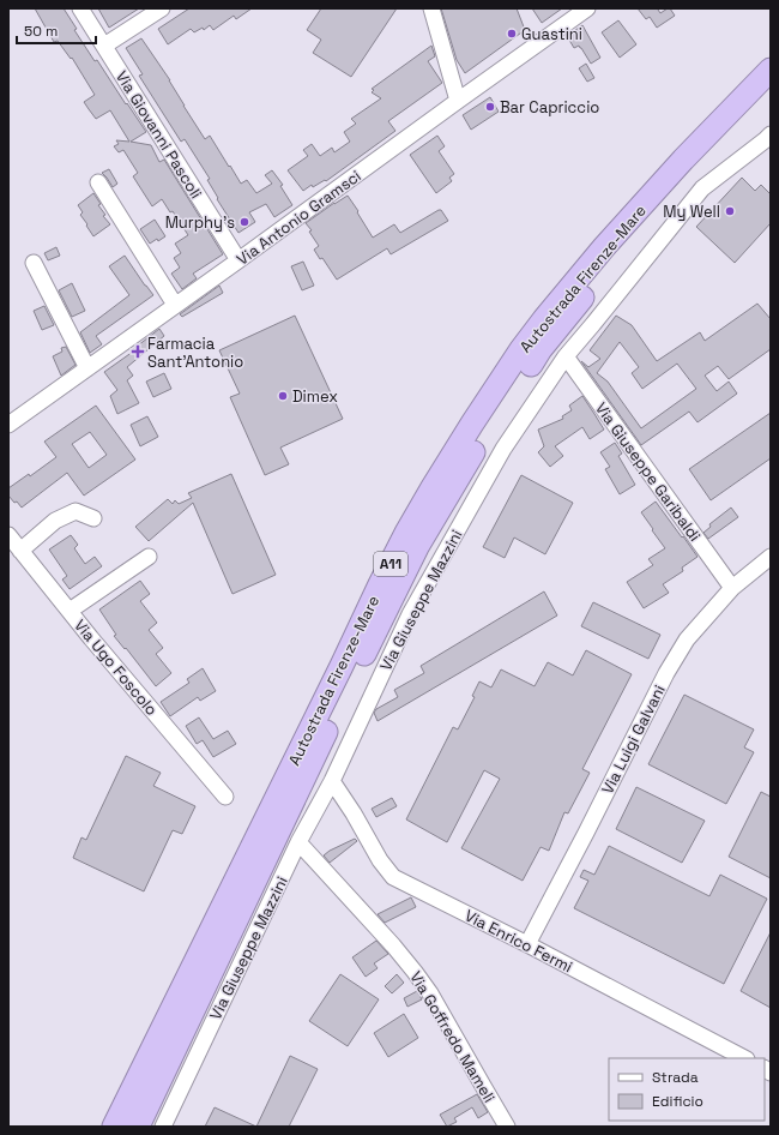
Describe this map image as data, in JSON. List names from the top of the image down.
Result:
{
  "streets": {
    "highway": ["Autostrada Firenze-Mare", "A11"],
    "street": [
      "Via Giovanni Pascoli",
      "Via Antonio Gramsci",
      "Via Giuseppe Garibaldi",
      "Via Giuseppe Mazzini",
      "Via Ugo Foscolo",
      "Via Luigi Galvani",
      "Via Enrico Fermi",
      "Via Goffredo Mameli"
    ]
  },
  "crossings": [
    ["Via Giovanni Pascoli", "Via Antonio Gramsci"],
    ["Via Giuseppe Garibaldi", "Via Giuseppe Mazzini"],
    ["Via Giuseppe Garibaldi", "Via Luigi Galvani"],
    ["Via Giuseppe Mazzini", "Via Enrico Fermi"],
    ["Via Giuseppe Mazzini", "Via Goffredo Mameli"],
    ["Via Luigi Galvani", "Via Enrico Fermi"]
  ],
  "places": {
    "other": [
      "Guastini",
      "Bar Capriccio",
      "My Well",
      "Murphy's",
      "Dimex"
    ],
    "health": ["Farmacia Sant'Antonio"]
  },
  "legend": ["Strada", "Edificio"],
  "scale_bar": "50 m"
}
